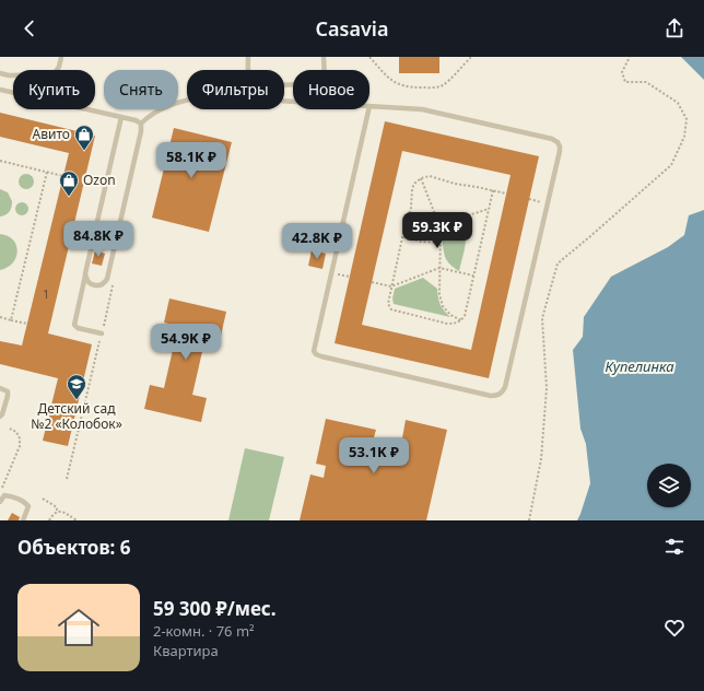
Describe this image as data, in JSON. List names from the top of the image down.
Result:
{
  "water": ["Купелинка"],
  "places": {
    "shop": ["Авито", "Ozon"],
    "school or university": ["Детский сад №2 «Колобок»"]
  },
  "house_numbers": ["1"],
  "page": {
    "header": "Casavia",
    "chip": [
      "Купить",
      "Снять",
      "Фильтры",
      "Новое"
    ],
    "price": [
      "58.1K ₽",
      "59.3K ₽",
      "84.8K ₽",
      "42.8K ₽",
      "54.9K ₽",
      "53.1K ₽"
    ],
    "heading": "Объектов: 6",
    "list": [
      {
        "name": "59 300 ₽/мес.",
        "note": "2-комн. · 76 m² · Квартира"
      }
    ]
  }
}
